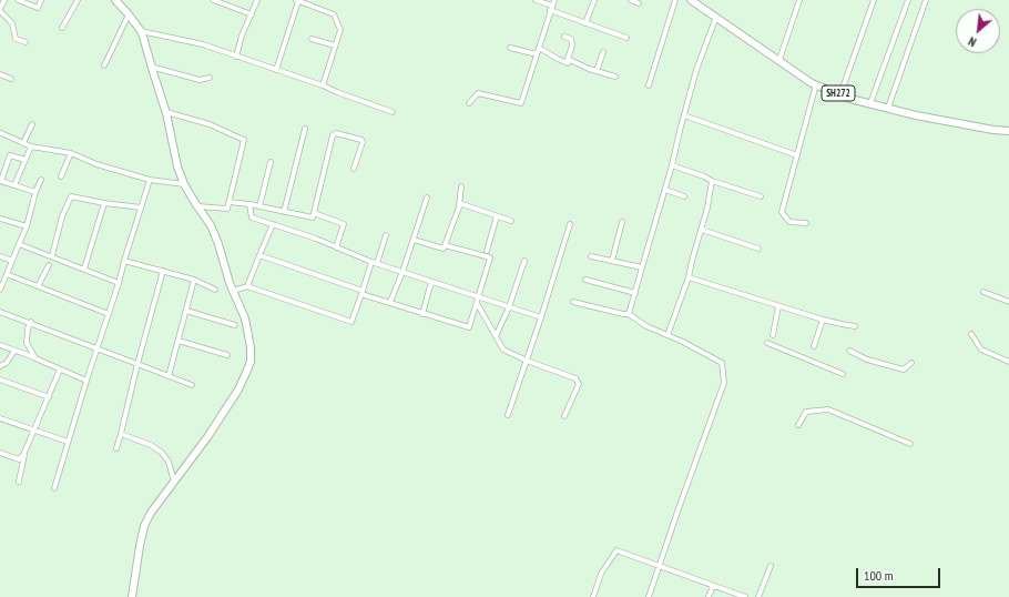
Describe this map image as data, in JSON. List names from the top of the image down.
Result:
{
  "streets": {
    "street": ["SH272"]
  },
  "scale_bar": "100 m",
  "north": "bottom left"
}
